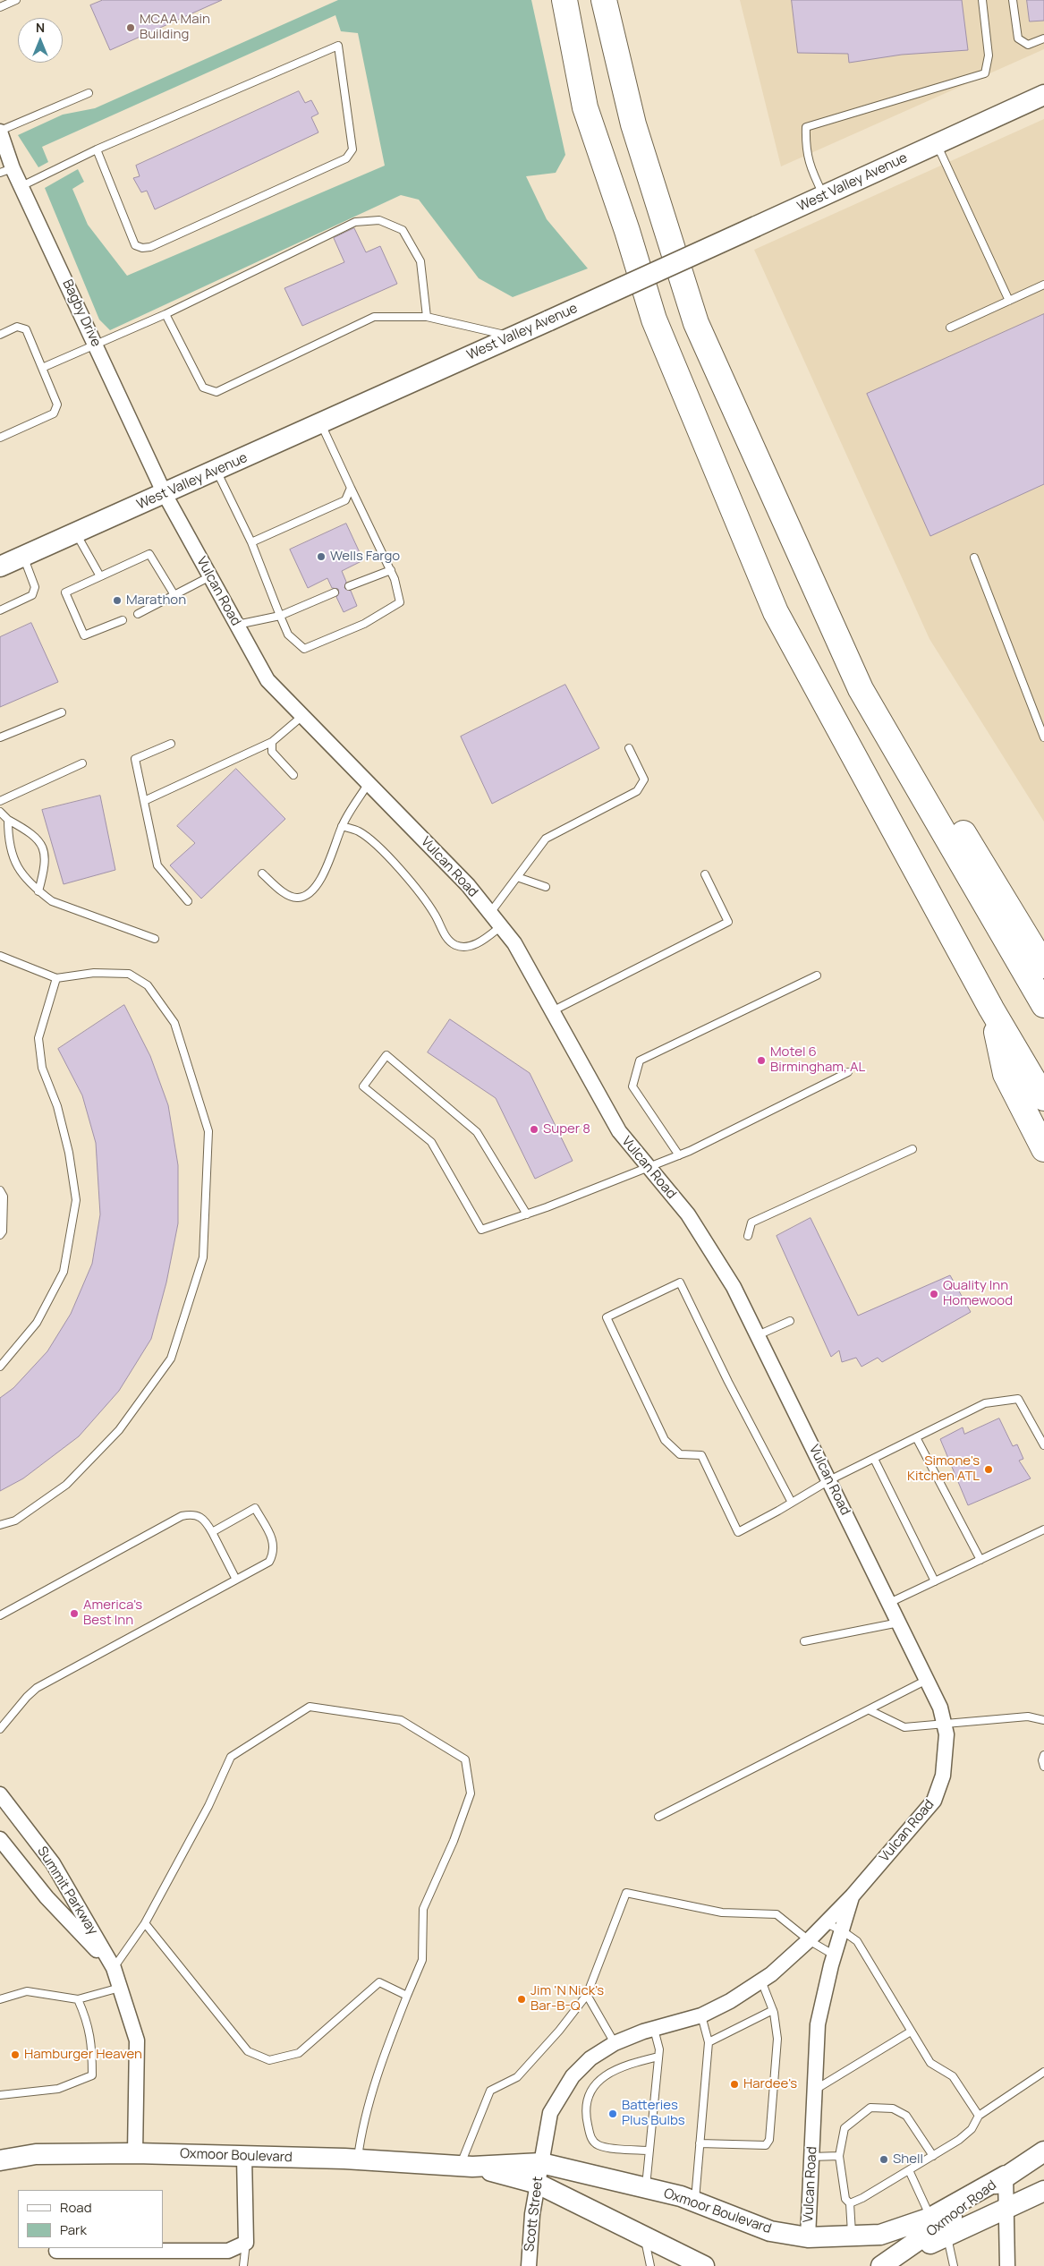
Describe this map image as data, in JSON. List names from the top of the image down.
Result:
{
  "streets": {
    "main road": ["West Valley Avenue", "Oxmoor Boulevard", "Oxmoor Road"],
    "street": [
      "Bagby Drive",
      "Vulcan Road",
      "Summit Parkway",
      "Scott Street"
    ]
  },
  "crossings": [
    ["West Valley Avenue", "Bagby Drive"],
    ["West Valley Avenue", "Vulcan Road"],
    ["Bagby Drive", "Vulcan Road"],
    ["Vulcan Road", "Oxmoor Boulevard"],
    ["Vulcan Road", "Scott Street"],
    ["Summit Parkway", "Oxmoor Boulevard"],
    ["Oxmoor Boulevard", "Oxmoor Road"],
    ["Oxmoor Boulevard", "Scott Street"]
  ],
  "places": [
    "MCAA Main Building",
    "Wells Fargo",
    "Marathon",
    "Motel 6 Birmingham, AL",
    "Super 8",
    "Quality Inn Homewood",
    "Simone's Kitchen ATL",
    "America's Best Inn",
    "Jim 'N Nick's Bar-B-Q",
    "Hamburger Heaven",
    "Hardee's",
    "Batteries Plus Bulbs",
    "Shell"
  ],
  "legend": ["Road", "Park"],
  "north": "top"
}
